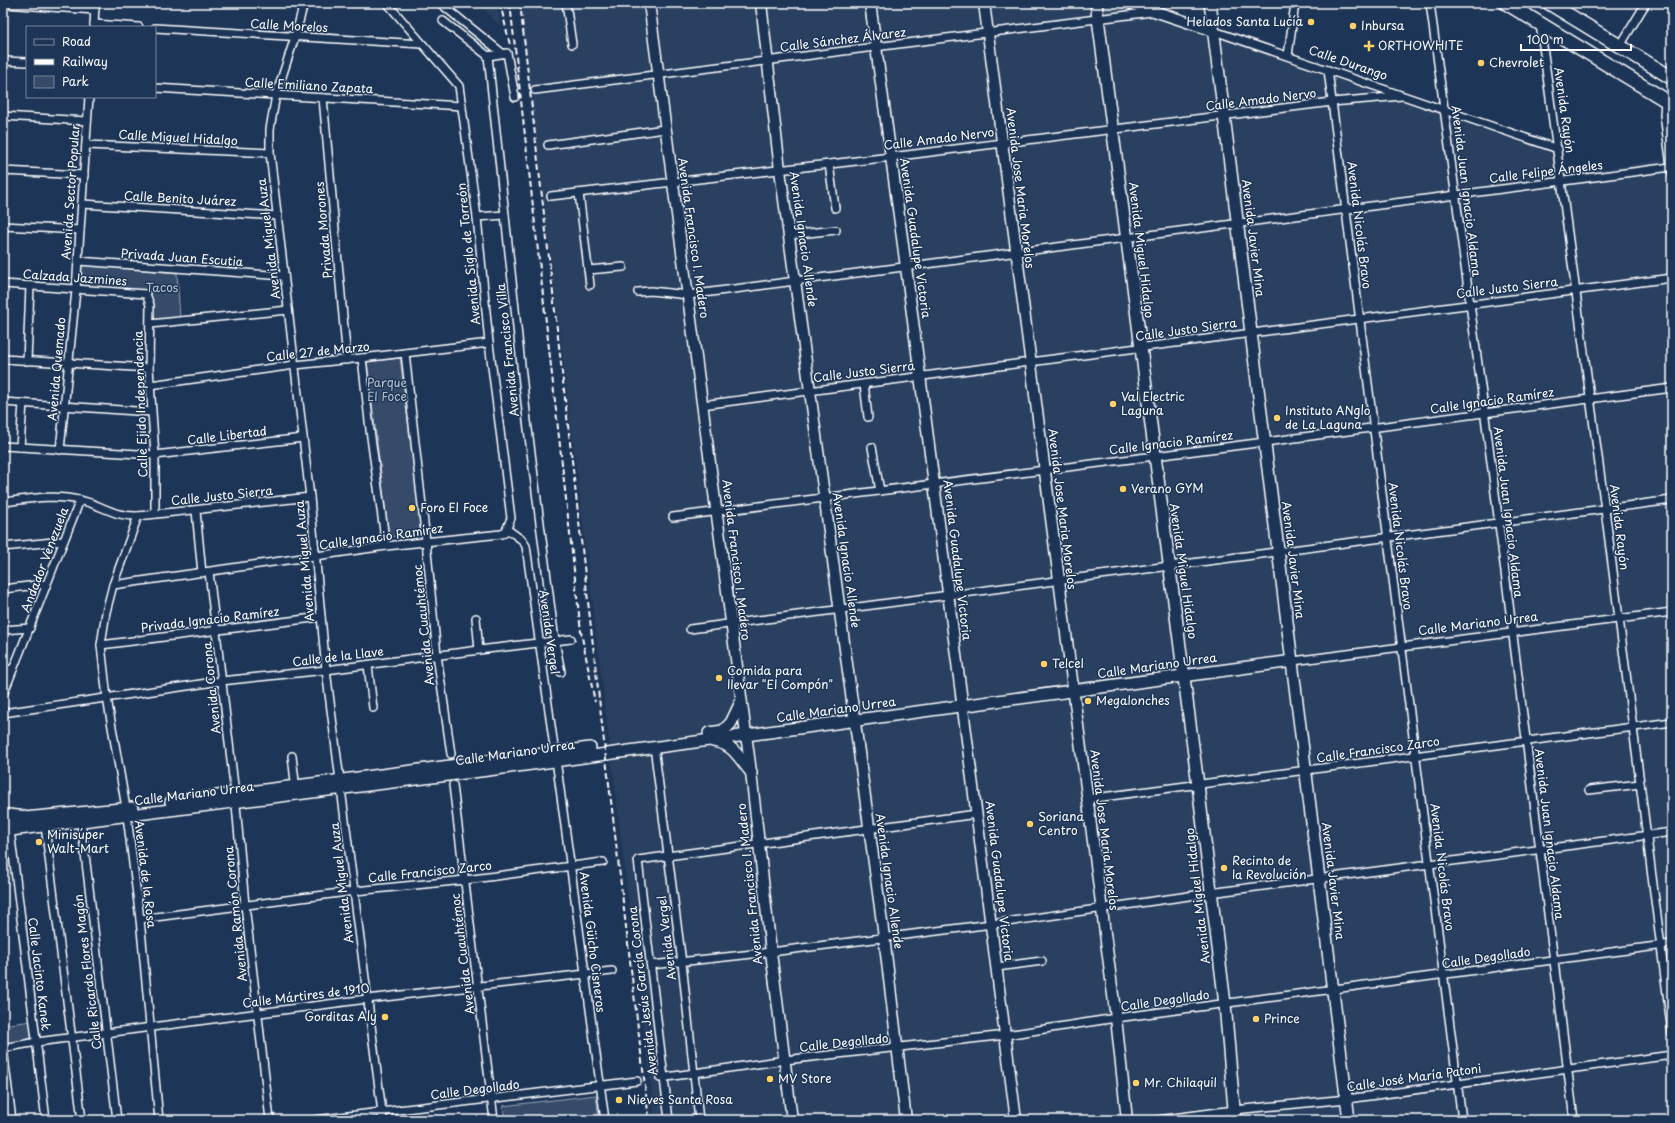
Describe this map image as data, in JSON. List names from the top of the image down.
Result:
{
  "streets": {
    "main road": [
      "Calle Durango",
      "Avenida Jose Maria Morelos",
      "Avenida Francisco I. Madero",
      "Avenida Guadalupe Victoria",
      "Avenida Javier Mina",
      "Avenida Ignacio Allende",
      "Avenida Miguel Hidalgo",
      "Calle Mariano Urrea"
    ],
    "street": [
      "Calle Morelos",
      "Calle Sánchez Álvarez",
      "Calle Emiliano Zapata",
      "Calle Amado Nervo",
      "Avenida Rayón",
      "Calle Miguel Hidalgo",
      "Calle Felipe Ángeles",
      "Avenida Juan Ignacio Aldama",
      "Avenida Sector Popular",
      "Calle Benito Juárez",
      "Avenida Nicolás Bravo",
      "Privada Morones",
      "Avenida Miguel Auza",
      "Avenida Siglo de Torreón",
      "Privada Juan Escutia",
      "Calzada Jazmines",
      "Calle Justo Sierra",
      "Avenida Francisco Villa",
      "Calle 27 de Marzo",
      "Avenida Quemado",
      "Calle Ignacio Ramírez",
      "Calle Ejido Independencia",
      "Calle Libertad",
      "Andador Venezuela",
      "Privada Ignacio Ramírez",
      "Avenida Cuauhtémoc",
      "Avenida Vergel",
      "Calle de la Llave",
      "Avenida Corona",
      "Calle Francisco Zarco",
      "Avenida de la Rosa",
      "Avenida Ramón Corona",
      "Avenida Güicho Cisneros",
      "Calle Degollado",
      "Calle Ricardo Flores Magón",
      "Calle Jacinto Kanek",
      "Avenida Jesús García Corona",
      "Calle Mártires de 1910",
      "Calle José María Patoni"
    ]
  },
  "crossings": [
    ["Calle Morelos", "Avenida Miguel Auza"],
    ["Calle Morelos", "Avenida Siglo de Torreón"],
    ["Calle Sánchez Álvarez", "Calle Durango"],
    ["Calle Sánchez Álvarez", "Avenida Jose Maria Morelos"],
    ["Calle Sánchez Álvarez", "Avenida Francisco I. Madero"],
    ["Calle Sánchez Álvarez", "Avenida Guadalupe Victoria"],
    ["Calle Sánchez Álvarez", "Avenida Ignacio Allende"],
    ["Calle Sánchez Álvarez", "Avenida Miguel Hidalgo"],
    ["Calle Durango", "Calle Amado Nervo"],
    ["Calle Durango", "Avenida Rayón"],
    ["Calle Durango", "Avenida Juan Ignacio Aldama"],
    ["Calle Durango", "Avenida Nicolás Bravo"],
    ["Calle Durango", "Avenida Javier Mina"],
    ["Calle Emiliano Zapata", "Privada Morones"],
    ["Calle Emiliano Zapata", "Avenida Miguel Auza"],
    ["Calle Emiliano Zapata", "Avenida Siglo de Torreón"],
    ["Calle Amado Nervo", "Avenida Jose Maria Morelos"],
    ["Calle Amado Nervo", "Avenida Nicolás Bravo"],
    ["Calle Amado Nervo", "Avenida Francisco I. Madero"],
    ["Calle Amado Nervo", "Avenida Guadalupe Victoria"],
    ["Calle Amado Nervo", "Avenida Javier Mina"],
    ["Calle Amado Nervo", "Avenida Ignacio Allende"],
    ["Calle Amado Nervo", "Avenida Miguel Hidalgo"],
    ["Avenida Rayón", "Calle Felipe Ángeles"],
    ["Avenida Rayón", "Calle Justo Sierra"],
    ["Avenida Rayón", "Calle Ignacio Ramírez"],
    ["Avenida Rayón", "Calle Mariano Urrea"],
    ["Avenida Rayón", "Calle Francisco Zarco"],
    ["Avenida Rayón", "Calle Degollado"],
    ["Calle Miguel Hidalgo", "Avenida Sector Popular"],
    ["Calle Miguel Hidalgo", "Avenida Miguel Auza"],
    ["Calle Felipe Ángeles", "Avenida Jose Maria Morelos"],
    ["Calle Felipe Ángeles", "Avenida Juan Ignacio Aldama"],
    ["Calle Felipe Ángeles", "Avenida Nicolás Bravo"],
    ["Calle Felipe Ángeles", "Avenida Francisco I. Madero"],
    ["Calle Felipe Ángeles", "Avenida Guadalupe Victoria"],
    ["Calle Felipe Ángeles", "Avenida Javier Mina"],
    ["Calle Felipe Ángeles", "Avenida Ignacio Allende"],
    ["Calle Felipe Ángeles", "Avenida Miguel Hidalgo"],
    ["Avenida Jose Maria Morelos", "Calle Justo Sierra"],
    ["Avenida Jose Maria Morelos", "Calle Ignacio Ramírez"],
    ["Avenida Jose Maria Morelos", "Calle Mariano Urrea"],
    ["Avenida Jose Maria Morelos", "Calle Francisco Zarco"],
    ["Avenida Jose Maria Morelos", "Calle Degollado"],
    ["Avenida Juan Ignacio Aldama", "Calle Justo Sierra"],
    ["Avenida Juan Ignacio Aldama", "Calle Ignacio Ramírez"],
    ["Avenida Juan Ignacio Aldama", "Calle Mariano Urrea"],
    ["Avenida Juan Ignacio Aldama", "Calle Francisco Zarco"],
    ["Avenida Juan Ignacio Aldama", "Calle Degollado"],
    ["Avenida Juan Ignacio Aldama", "Calle José María Patoni"],
    ["Avenida Sector Popular", "Calle Benito Juárez"],
    ["Avenida Sector Popular", "Privada Juan Escutia"],
    ["Avenida Sector Popular", "Calzada Jazmines"],
    ["Avenida Sector Popular", "Avenida Quemado"],
    ["Calle Benito Juárez", "Avenida Miguel Auza"],
    ["Avenida Nicolás Bravo", "Calle Justo Sierra"],
    ["Avenida Nicolás Bravo", "Calle Ignacio Ramírez"],
    ["Avenida Nicolás Bravo", "Calle Mariano Urrea"],
    ["Avenida Nicolás Bravo", "Calle Francisco Zarco"],
    ["Avenida Nicolás Bravo", "Calle Degollado"],
    ["Avenida Nicolás Bravo", "Calle José María Patoni"],
    ["Privada Morones", "Calle 27 de Marzo"],
    ["Avenida Francisco I. Madero", "Calle Justo Sierra"],
    ["Avenida Francisco I. Madero", "Calle Ignacio Ramírez"],
    ["Avenida Francisco I. Madero", "Calle Mariano Urrea"],
    ["Avenida Francisco I. Madero", "Calle Degollado"],
    ["Avenida Guadalupe Victoria", "Calle Justo Sierra"],
    ["Avenida Guadalupe Victoria", "Calle Ignacio Ramírez"],
    ["Avenida Guadalupe Victoria", "Calle Mariano Urrea"],
    ["Avenida Guadalupe Victoria", "Calle Degollado"],
    ["Avenida Javier Mina", "Calle Justo Sierra"],
    ["Avenida Javier Mina", "Calle Ignacio Ramírez"],
    ["Avenida Javier Mina", "Calle Mariano Urrea"],
    ["Avenida Javier Mina", "Calle Francisco Zarco"],
    ["Avenida Javier Mina", "Calle Degollado"],
    ["Avenida Javier Mina", "Calle José María Patoni"],
    ["Avenida Miguel Auza", "Privada Juan Escutia"],
    ["Avenida Miguel Auza", "Calle Justo Sierra"],
    ["Avenida Miguel Auza", "Calle 27 de Marzo"],
    ["Avenida Miguel Auza", "Calle Ignacio Ramírez"],
    ["Avenida Miguel Auza", "Calle Libertad"],
    ["Avenida Miguel Auza", "Privada Ignacio Ramírez"],
    ["Avenida Miguel Auza", "Calle Mariano Urrea"],
    ["Avenida Miguel Auza", "Calle de la Llave"],
    ["Avenida Miguel Auza", "Calle Francisco Zarco"],
    ["Avenida Miguel Auza", "Calle Degollado"],
    ["Avenida Miguel Auza", "Calle Mártires de 1910"],
    ["Avenida Ignacio Allende", "Calle Justo Sierra"],
    ["Avenida Ignacio Allende", "Calle Ignacio Ramírez"],
    ["Avenida Ignacio Allende", "Calle Mariano Urrea"],
    ["Avenida Ignacio Allende", "Calle Degollado"],
    ["Avenida Miguel Hidalgo", "Calle Justo Sierra"],
    ["Avenida Miguel Hidalgo", "Calle Ignacio Ramírez"],
    ["Avenida Miguel Hidalgo", "Calle Mariano Urrea"],
    ["Avenida Miguel Hidalgo", "Calle Francisco Zarco"],
    ["Avenida Miguel Hidalgo", "Calle Degollado"],
    ["Avenida Miguel Hidalgo", "Calle José María Patoni"],
    ["Avenida Siglo de Torreón", "Calle 27 de Marzo"],
    ["Avenida Siglo de Torreón", "Calle Ignacio Ramírez"],
    ["Avenida Siglo de Torreón", "Avenida Vergel"],
    ["Calzada Jazmines", "Avenida Quemado"],
    ["Calzada Jazmines", "Calle Ejido Independencia"],
    ["Calle Justo Sierra", "Calle Ejido Independencia"],
    ["Calle Justo Sierra", "Andador Venezuela"],
    ["Calle Justo Sierra", "Avenida Corona"],
    ["Calle Justo Sierra", "Avenida de la Rosa"],
    ["Avenida Francisco Villa", "Calle de la Llave"],
    ["Calle 27 de Marzo", "Calle Ejido Independencia"],
    ["Calle 27 de Marzo", "Avenida Cuauhtémoc"],
    ["Avenida Quemado", "Calle Libertad"],
    ["Calle Ignacio Ramírez", "Avenida Cuauhtémoc"],
    ["Calle Ignacio Ramírez", "Avenida Vergel"],
    ["Calle Ignacio Ramírez", "Avenida Corona"],
    ["Calle Ignacio Ramírez", "Avenida de la Rosa"],
    ["Calle Ejido Independencia", "Calle Libertad"],
    ["Privada Ignacio Ramírez", "Avenida Corona"],
    ["Privada Ignacio Ramírez", "Avenida de la Rosa"],
    ["Calle Mariano Urrea", "Avenida Corona"],
    ["Calle Mariano Urrea", "Avenida de la Rosa"],
    ["Calle Mariano Urrea", "Avenida Ramón Corona"],
    ["Calle Mariano Urrea", "Calle Ricardo Flores Magón"],
    ["Calle Mariano Urrea", "Calle Jacinto Kanek"],
    ["Avenida Cuauhtémoc", "Calle de la Llave"],
    ["Avenida Cuauhtémoc", "Calle Francisco Zarco"],
    ["Avenida Cuauhtémoc", "Calle Degollado"],
    ["Avenida Cuauhtémoc", "Calle Mártires de 1910"],
    ["Avenida Vergel", "Calle de la Llave"],
    ["Avenida Vergel", "Calle Degollado"],
    ["Avenida Vergel", "Avenida Jesús García Corona"],
    ["Calle de la Llave", "Avenida Corona"],
    ["Calle de la Llave", "Avenida de la Rosa"],
    ["Avenida Corona", "Avenida Ramón Corona"],
    ["Calle Francisco Zarco", "Avenida de la Rosa"],
    ["Calle Francisco Zarco", "Avenida Ramón Corona"],
    ["Calle Francisco Zarco", "Avenida Güicho Cisneros"],
    ["Avenida de la Rosa", "Calle Mártires de 1910"],
    ["Avenida Ramón Corona", "Calle Mártires de 1910"],
    ["Avenida Güicho Cisneros", "Calle Degollado"],
    ["Avenida Güicho Cisneros", "Calle Mártires de 1910"],
    ["Calle Degollado", "Avenida Jesús García Corona"],
    ["Calle Ricardo Flores Magón", "Calle Mártires de 1910"],
    ["Calle Jacinto Kanek", "Calle Mártires de 1910"]
  ],
  "parks": ["Tacos", "Parque El Foce"],
  "places": {
    "other": [
      "Helados Santa Lucía",
      "Inbursa",
      "Chevrolet",
      "Val Electric Laguna",
      "Instituto ANglo de La Laguna",
      "Verano GYM",
      "Foro El Foce",
      "Telcel",
      "Comida para llevar \"El Compón\"",
      "Megalonches",
      "Soriana Centro",
      "Minisúper Walt-Mart",
      "Recinto de la Revolución",
      "Gorditas Aly",
      "Prince",
      "MV Store",
      "Mr. Chilaquil",
      "Nieves Santa Rosa"
    ],
    "health": ["ORTHOWHITE"]
  },
  "legend": ["Road", "Railway", "Park"],
  "scale_bar": "100 m"
}
